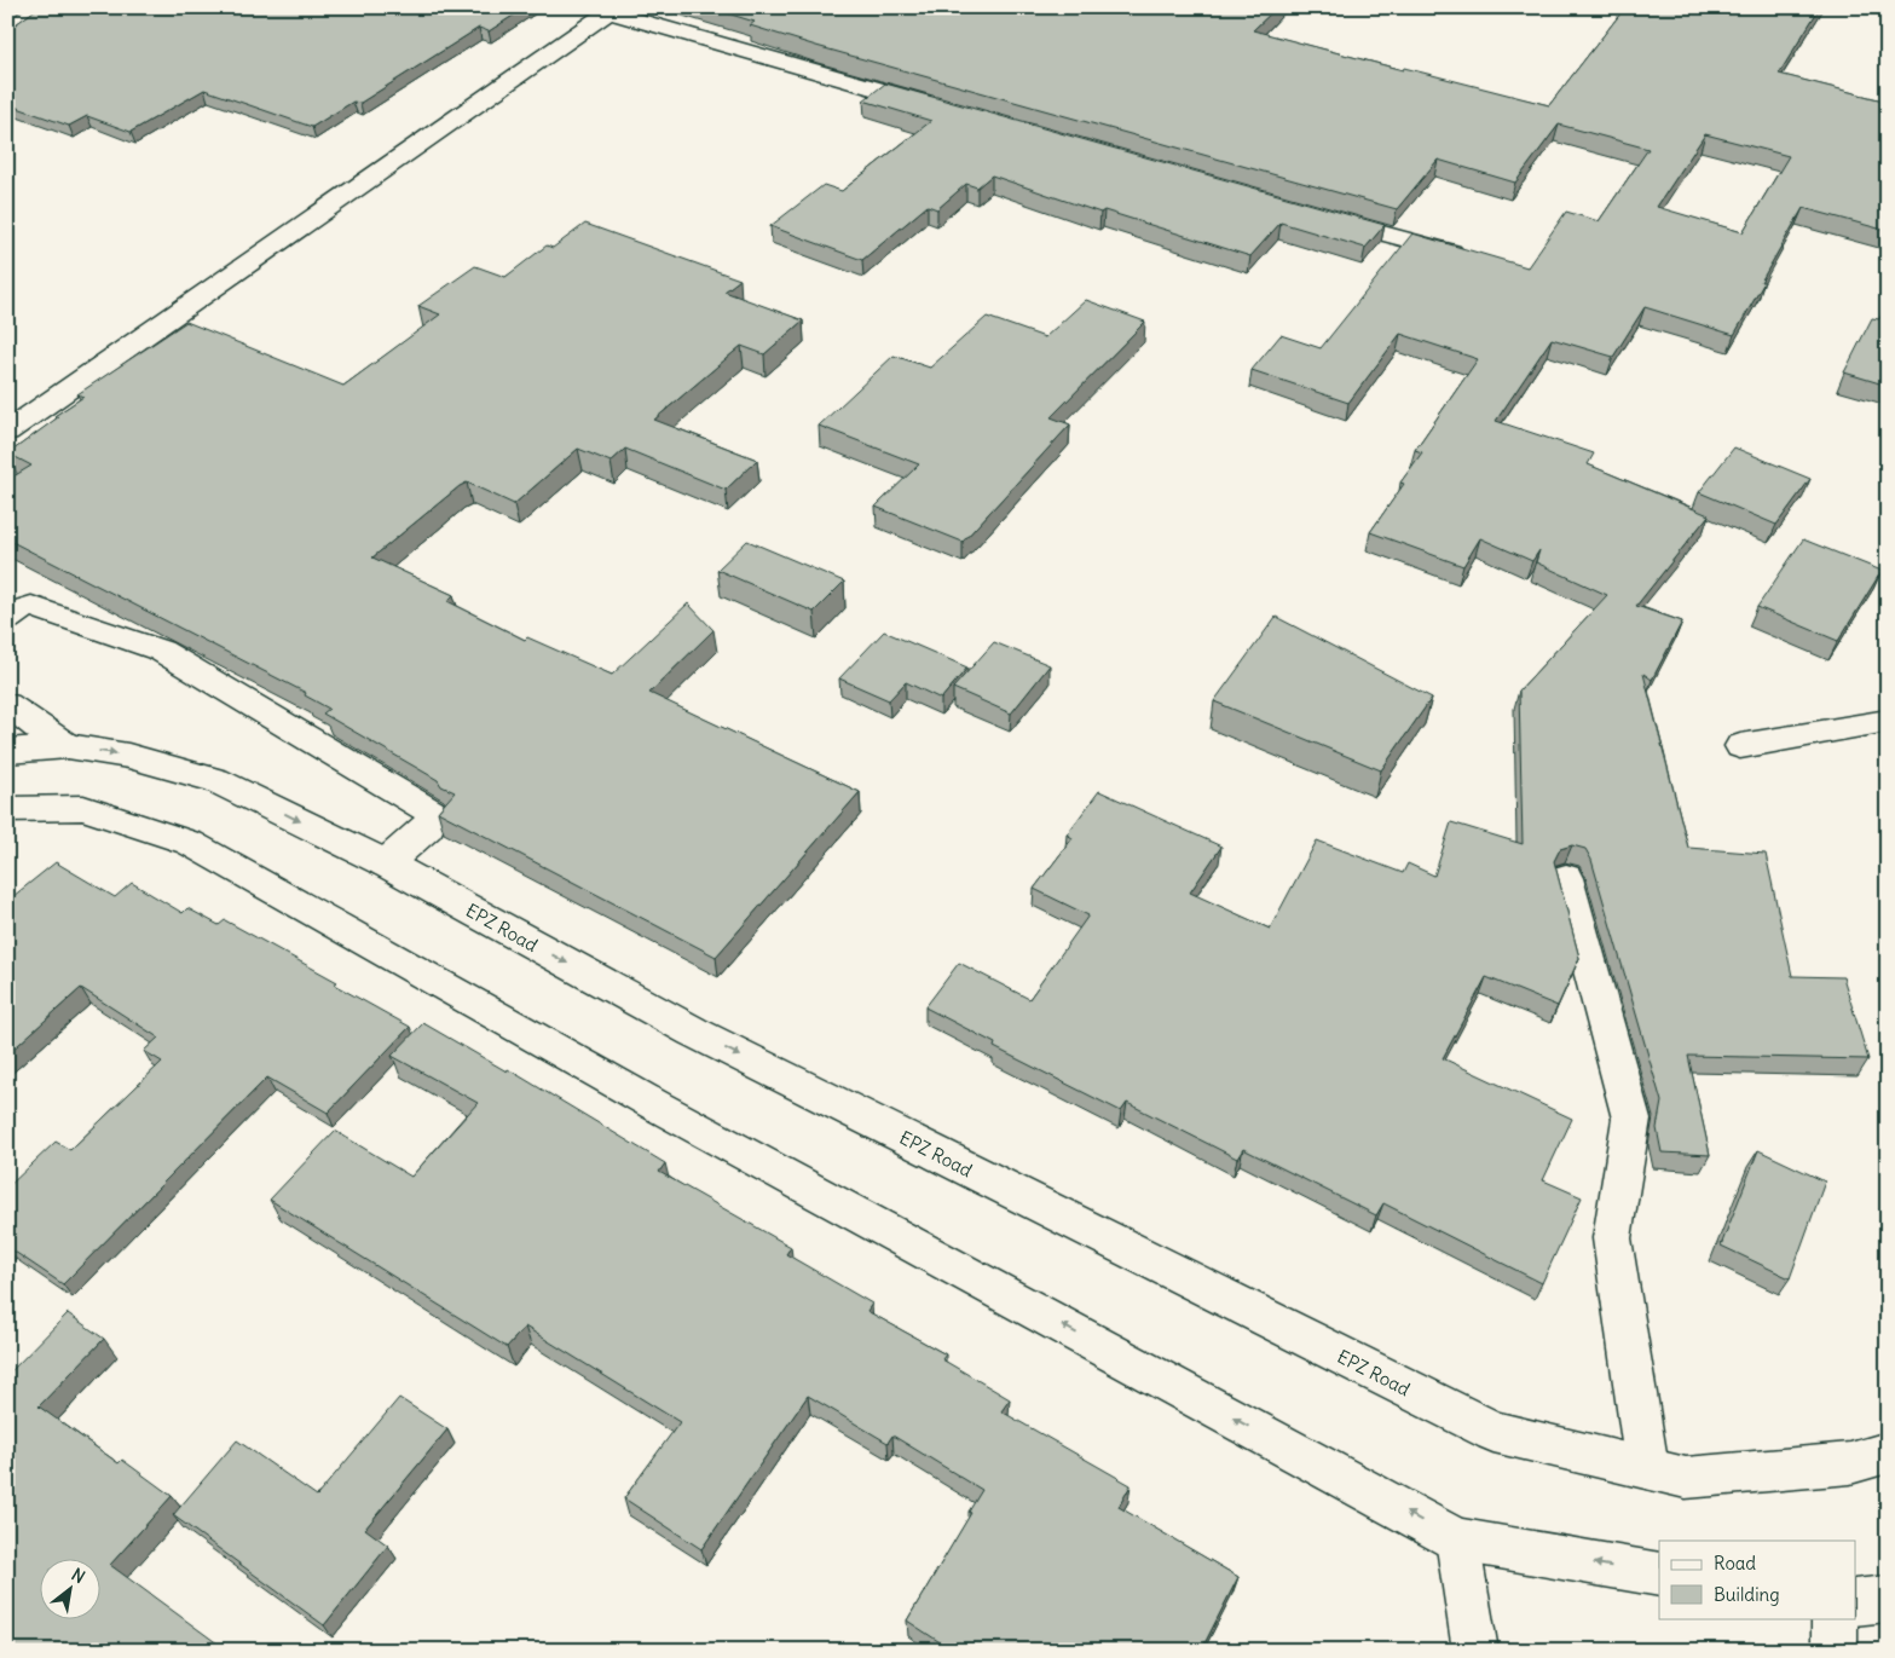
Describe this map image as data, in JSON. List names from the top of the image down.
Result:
{
  "streets": {
    "street": ["EPZ Road"]
  },
  "legend": ["Road", "Building"],
  "north": "top right"
}
